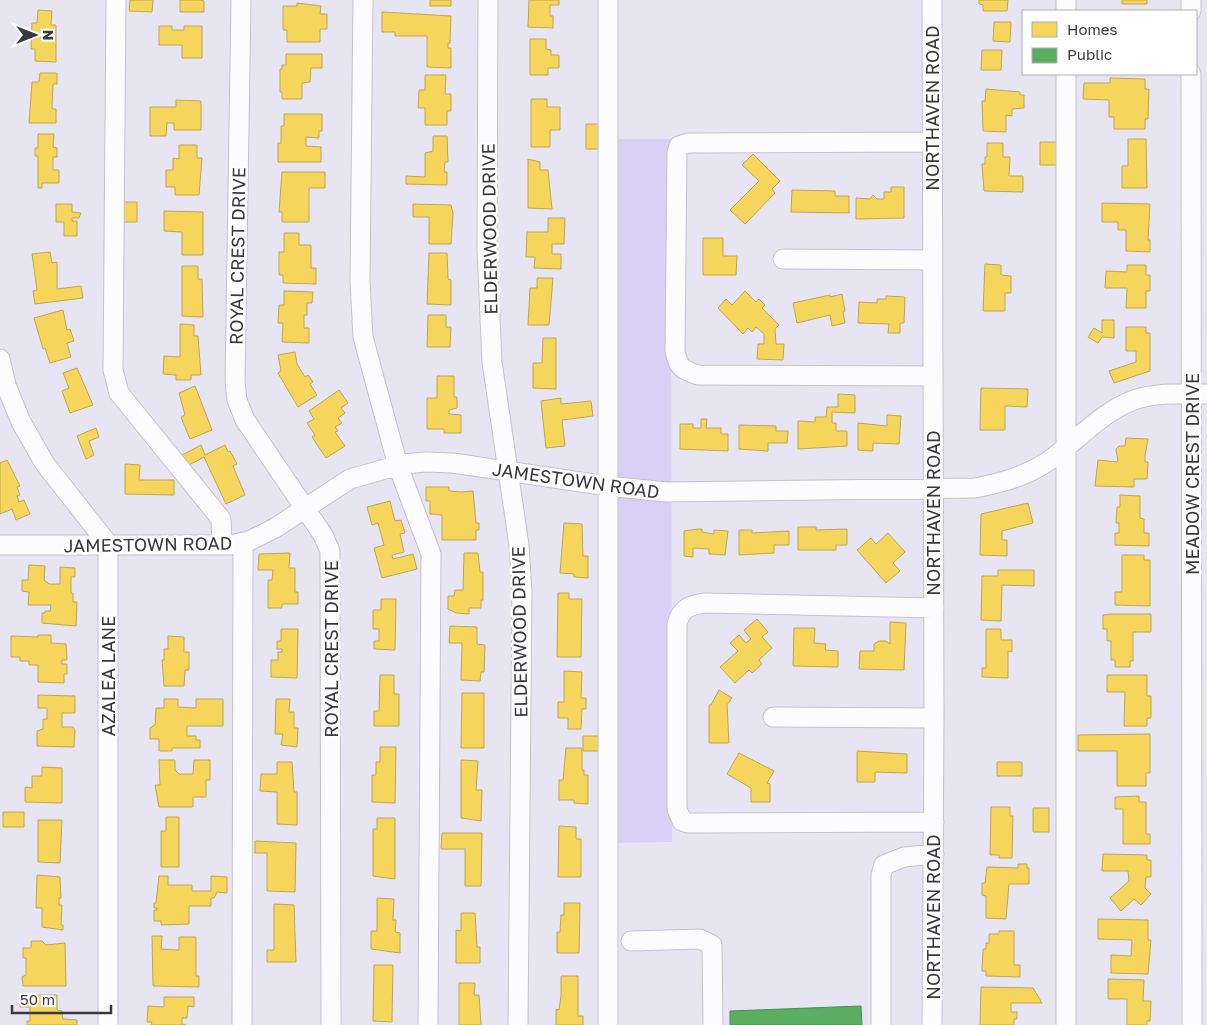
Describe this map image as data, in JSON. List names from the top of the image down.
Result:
{
  "streets": {
    "street": [
      "NORTHAVEN ROAD",
      "ELDERWOOD DRIVE",
      "ROYAL CREST DRIVE",
      "MEADOW CREST DRIVE",
      "JAMESTOWN ROAD",
      "AZALEA LANE"
    ]
  },
  "crossings": [
    ["NORTHAVEN ROAD", "JAMESTOWN ROAD"],
    ["ELDERWOOD DRIVE", "JAMESTOWN ROAD"],
    ["ROYAL CREST DRIVE", "JAMESTOWN ROAD"],
    ["MEADOW CREST DRIVE", "JAMESTOWN ROAD"],
    ["JAMESTOWN ROAD", "AZALEA LANE"]
  ],
  "legend": ["Homes", "Public"],
  "scale_bar": "50 m",
  "north": "right"
}
